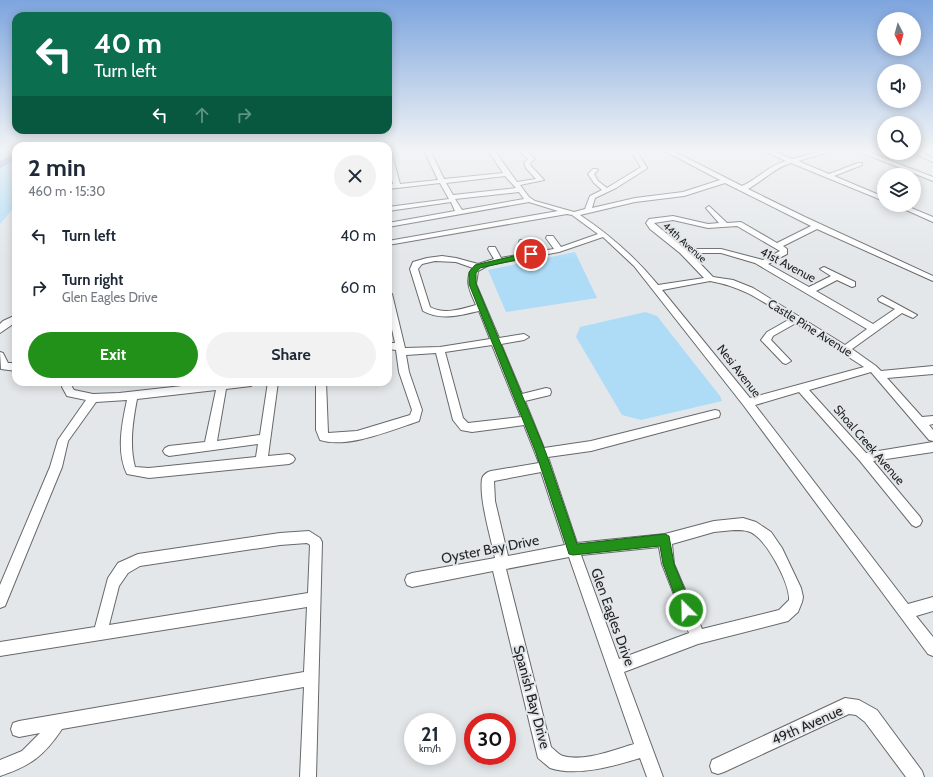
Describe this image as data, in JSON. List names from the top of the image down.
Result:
{
  "streets": {
    "street": [
      "44th Avenue",
      "41st Avenue",
      "Castle Pine Avenue",
      "Nesi Avenue",
      "Shoal Creek Avenue",
      "Oyster Bay Drive",
      "Glen Eagles Drive",
      "Spanish Bay Drive",
      "49th Avenue"
    ]
  },
  "crossings": [
    ["44th Avenue", "41st Avenue"],
    ["44th Avenue", "Castle Pine Avenue"],
    ["Castle Pine Avenue", "Nesi Avenue"],
    ["Oyster Bay Drive", "Glen Eagles Drive"],
    ["Oyster Bay Drive", "Spanish Bay Drive"],
    ["Glen Eagles Drive", "Spanish Bay Drive"]
  ],
  "north": "bottom",
  "page": {
    "turn": ["40 m", "Turn left"],
    "heading": ["2 min", "460 m · 15:30"],
    "list": [
      {
        "name": "Turn left",
        "value": "40 m"
      },
      {
        "name": "Turn right",
        "note": "Glen Eagles Drive",
        "value": "60 m"
      }
    ],
    "buttons": ["Exit", "Share"],
    "speed": "21 km/h",
    "limit": "30"
  }
}
